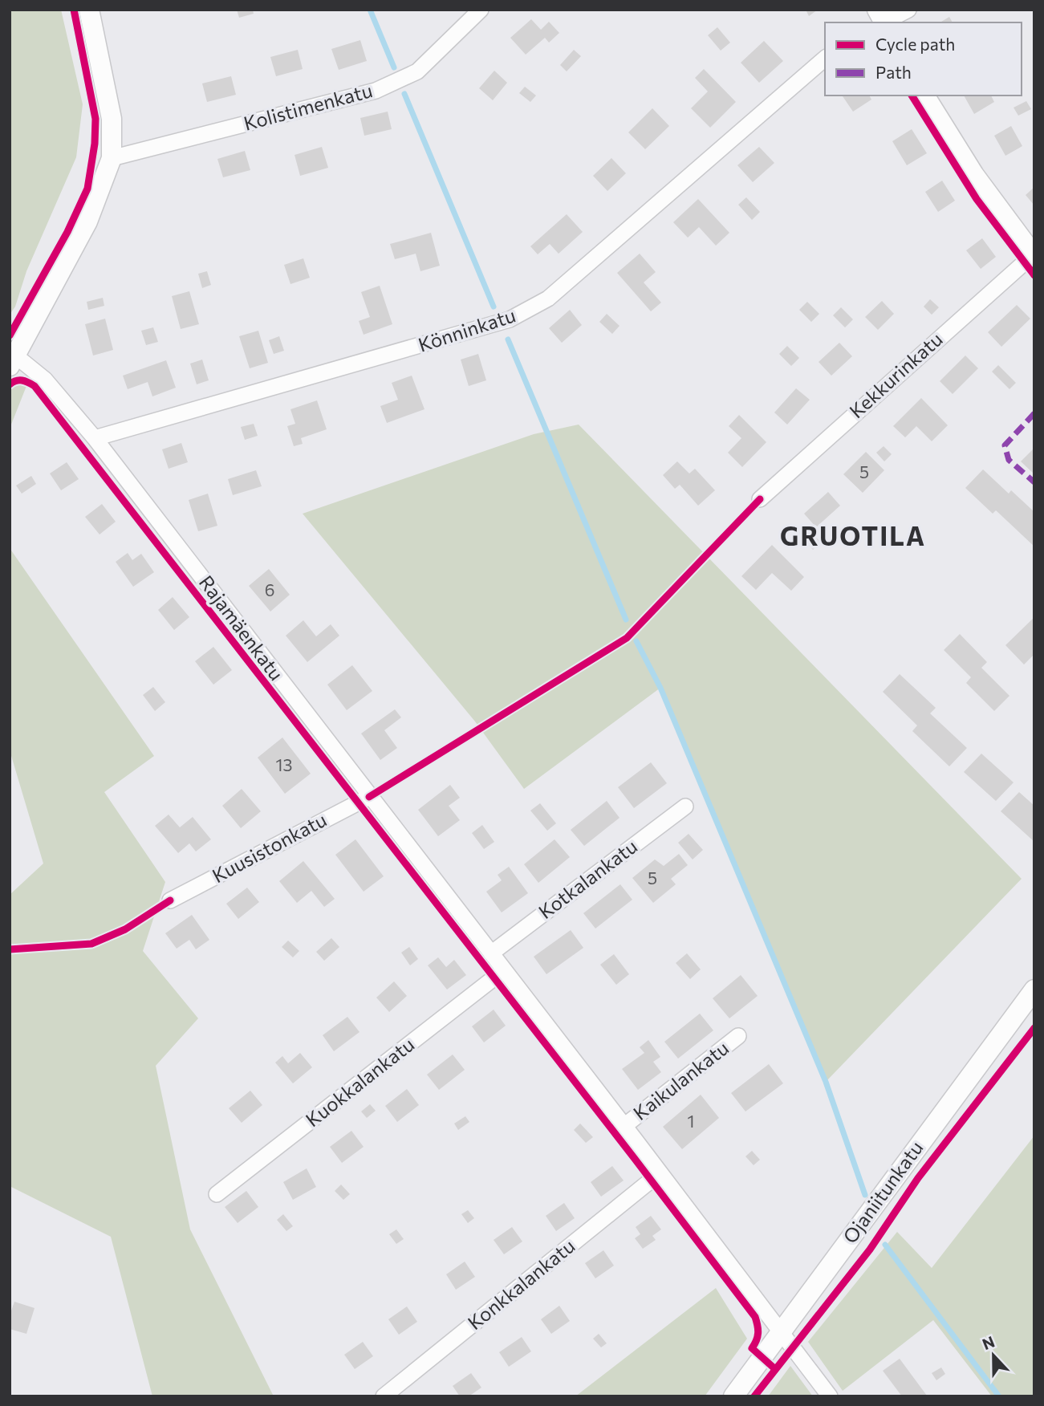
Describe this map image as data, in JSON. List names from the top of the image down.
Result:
{
  "streets": {
    "street": [
      "Kolistimenkatu",
      "Könninkatu",
      "Kekkurinkatu",
      "Rajamäenkatu",
      "Kuusistonkatu",
      "Kotkalankatu",
      "Kaikulankatu",
      "Kuokkalankatu",
      "Ojaniitunkatu",
      "Konkkalankatu"
    ]
  },
  "crossings": [
    ["Könninkatu", "Rajamäenkatu"],
    ["Rajamäenkatu", "Kuusistonkatu"],
    ["Rajamäenkatu", "Kotkalankatu"],
    ["Rajamäenkatu", "Kaikulankatu"],
    ["Rajamäenkatu", "Kuokkalankatu"],
    ["Rajamäenkatu", "Ojaniitunkatu"],
    ["Rajamäenkatu", "Konkkalankatu"]
  ],
  "districts": ["GRUOTILA"],
  "house_numbers": [
    "5",
    "6",
    "13",
    "5",
    "1"
  ],
  "legend": ["Cycle path", "Path"],
  "north": "top"
}
